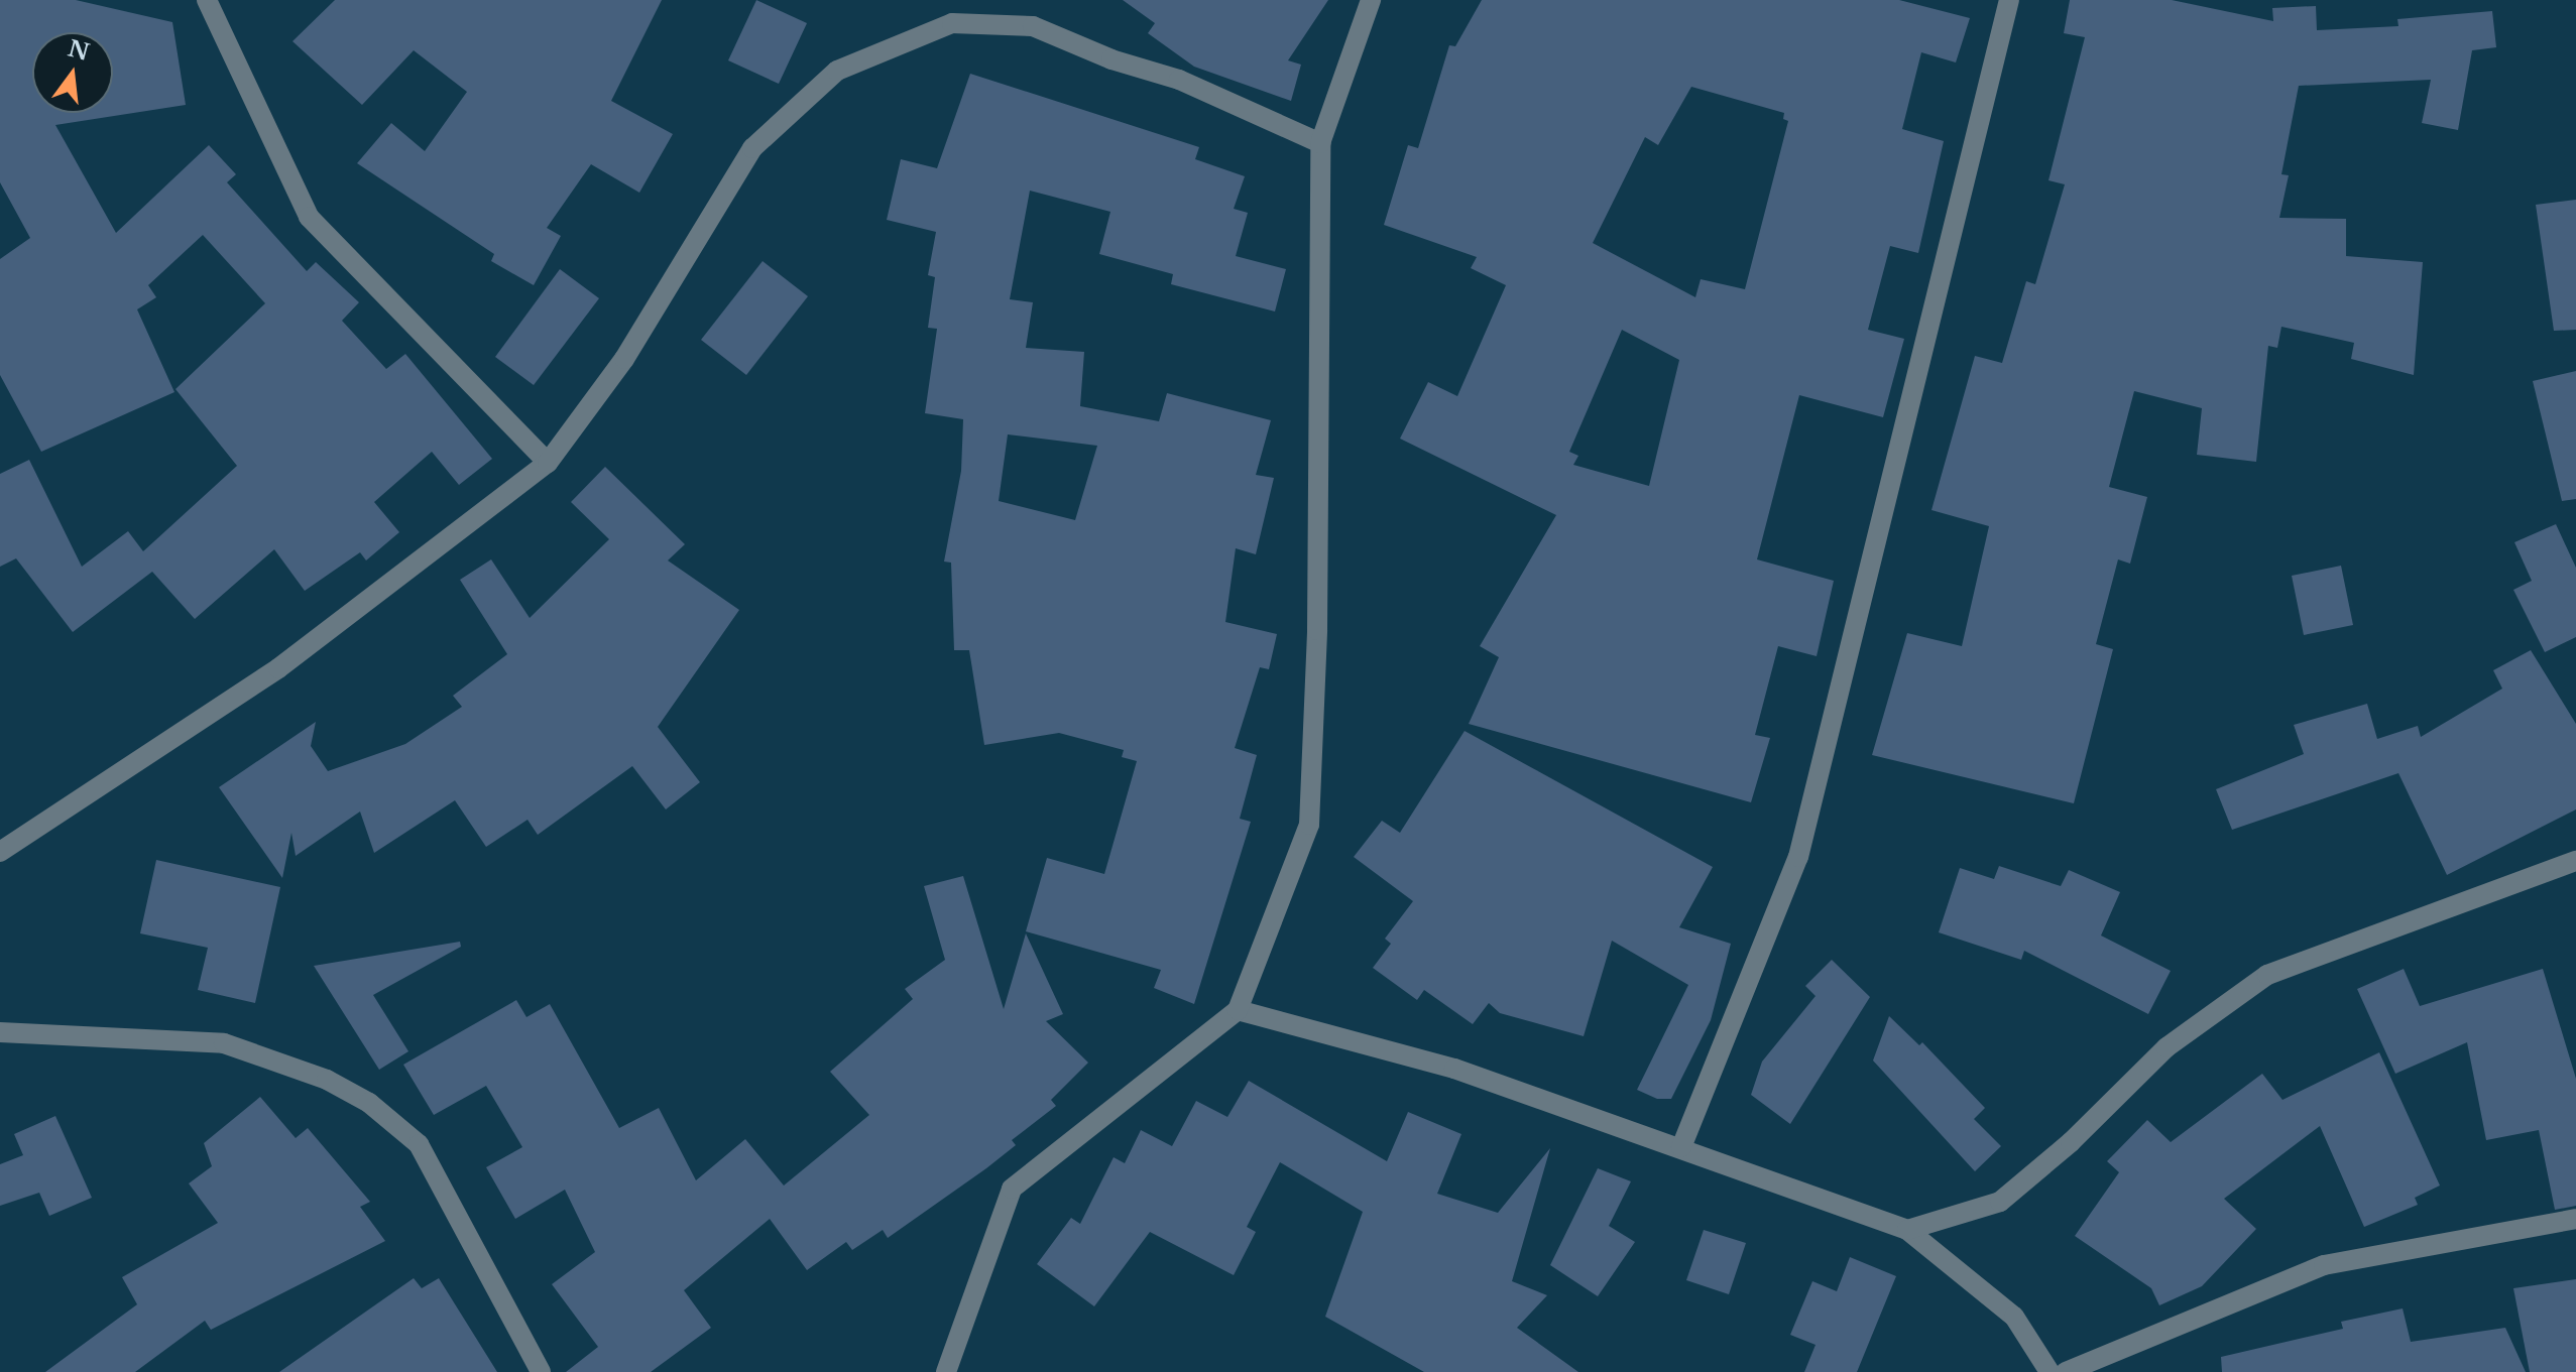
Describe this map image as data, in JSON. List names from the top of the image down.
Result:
{
  "north": "top"
}
